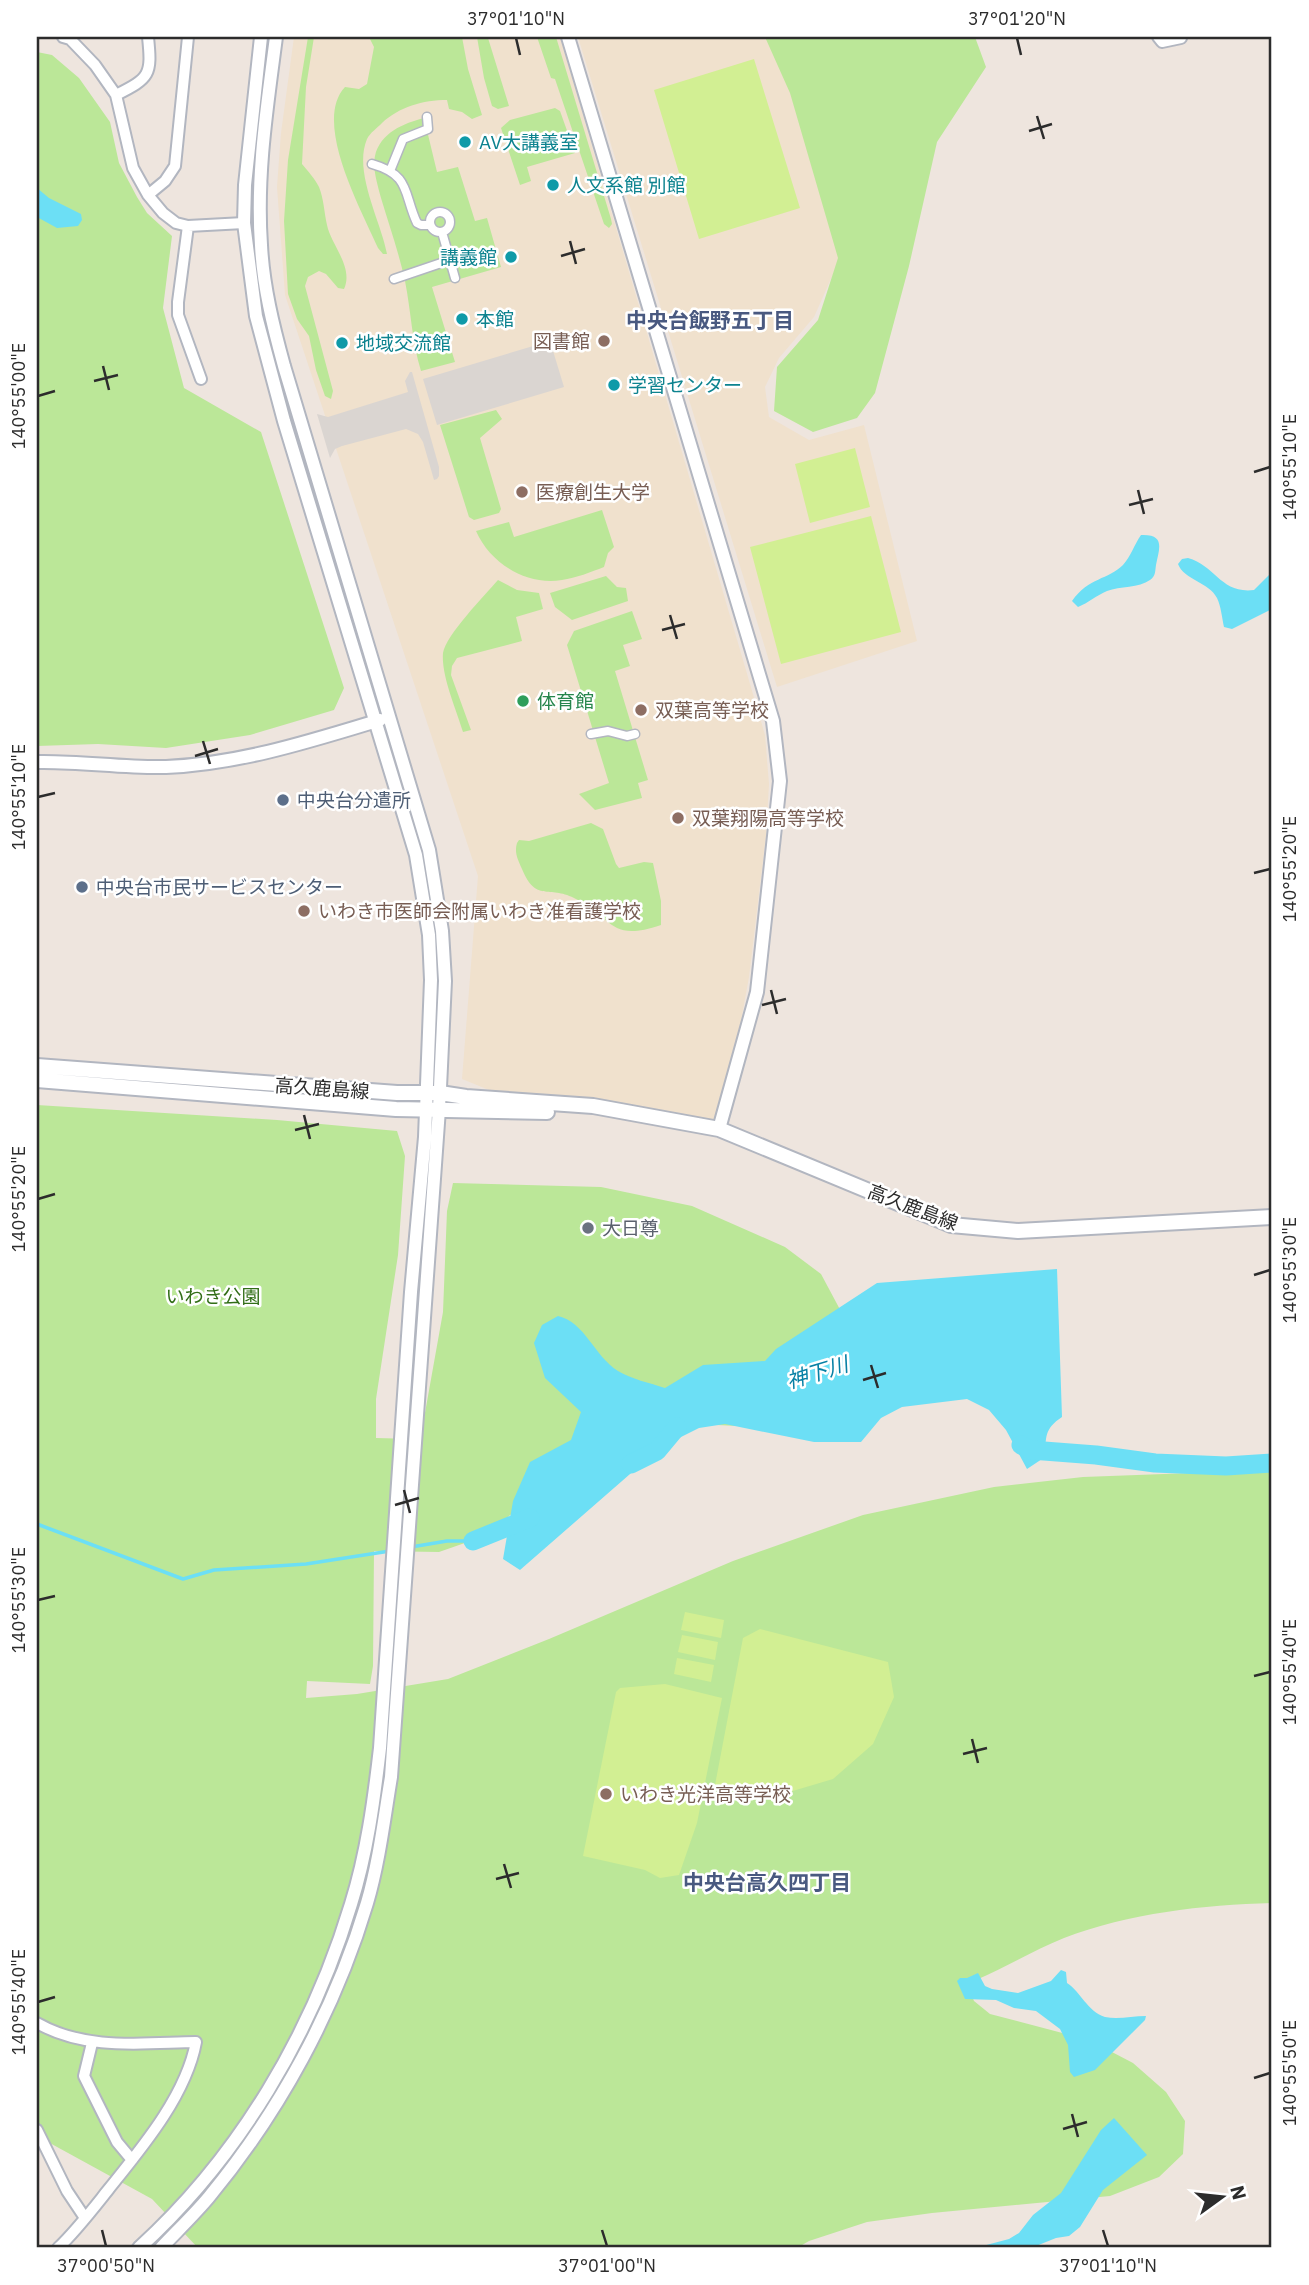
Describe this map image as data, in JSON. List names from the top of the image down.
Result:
{
  "streets": {
    "main road": ["高久鹿島線"]
  },
  "districts": ["中央台飯野五丁目", "中央台高久四丁目"],
  "water": ["神下川"],
  "parks": ["いわき公園"],
  "places": [
    "AV大講義室",
    "人文系館 別館",
    "講義館",
    "本館",
    "図書館",
    "地域交流館",
    "学習センター",
    "医療創生大学",
    "体育館",
    "双葉高等学校",
    "中央台分遣所",
    "双葉翔陽高等学校",
    "中央台市民サービスセンター",
    "いわき市医師会附属いわき准看護学校",
    "大日尊",
    "いわき光洋高等学校"
  ],
  "north": "right",
  "coordinates": [
    "37°01'10\"N",
    "37°01'20\"N",
    "140°55'00\"E",
    "140°55'10\"E",
    "140°55'20\"E",
    "140°55'30\"E",
    "140°55'40\"E",
    "140°55'50\"E",
    "37°00'50\"N",
    "37°01'00\"N"
  ]
}
